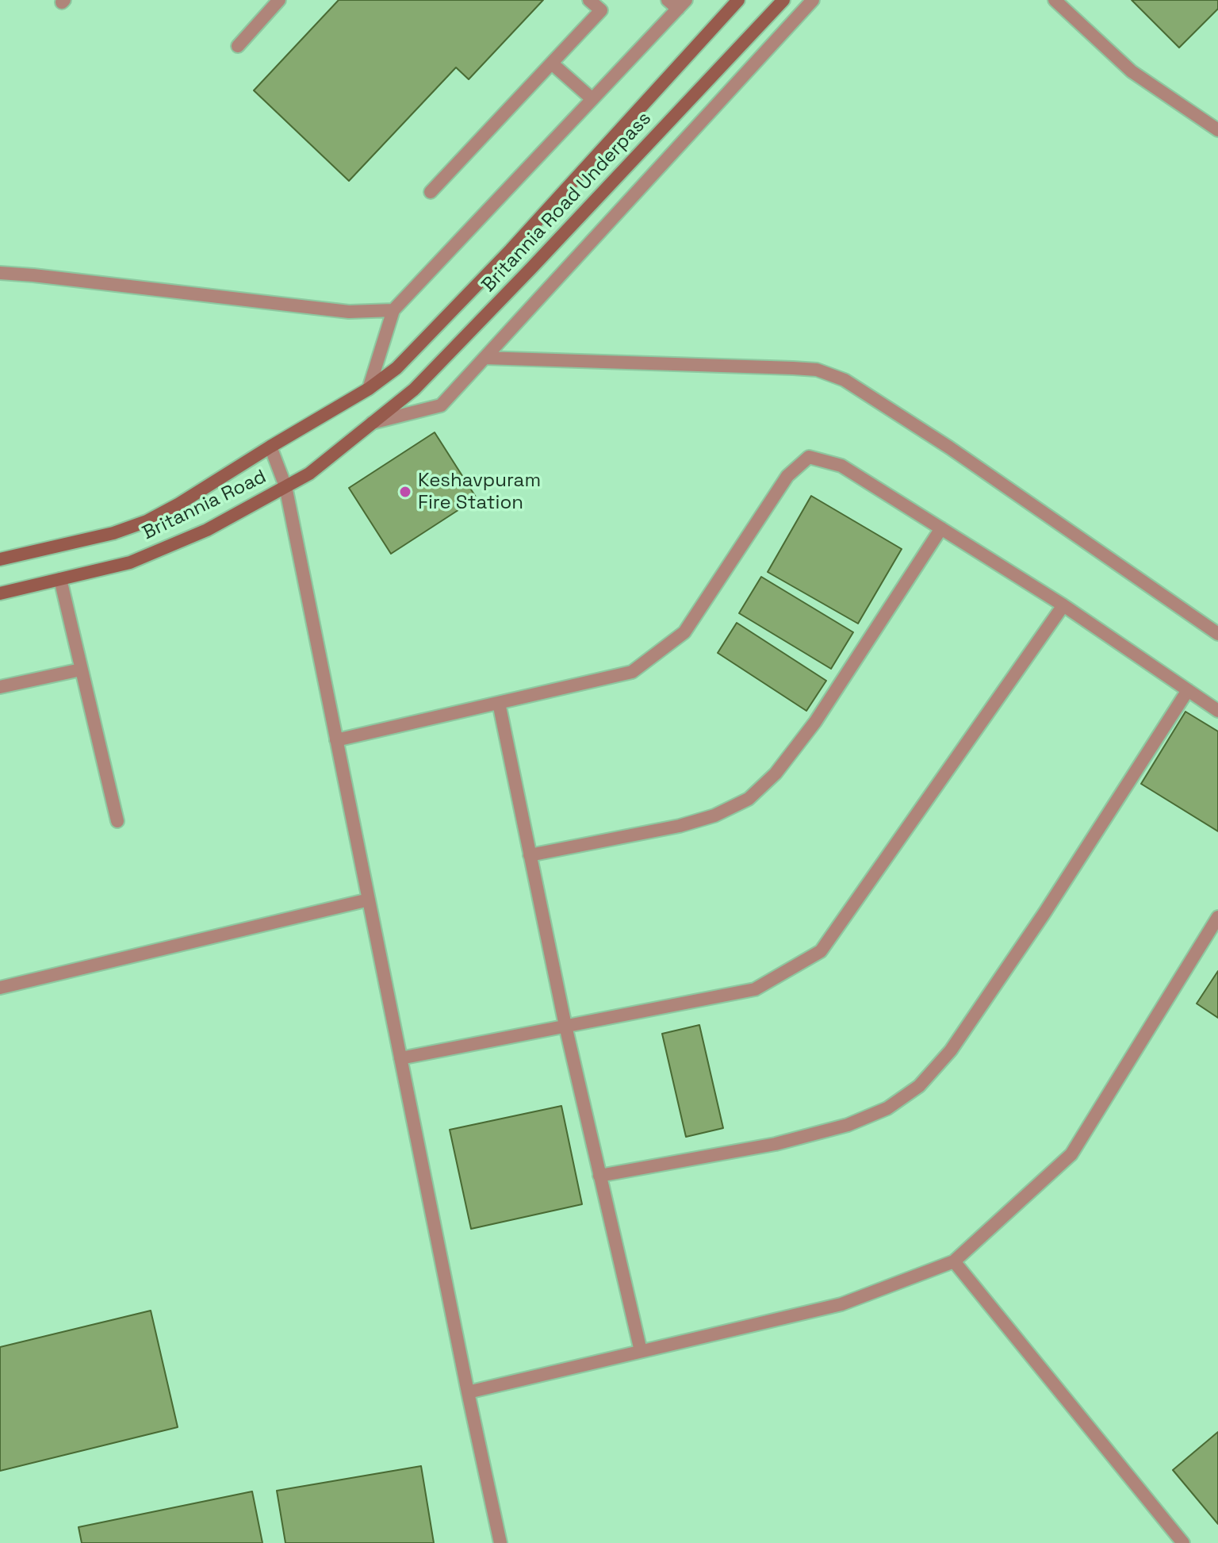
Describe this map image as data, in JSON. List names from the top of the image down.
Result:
{
  "streets": {
    "main road": ["Britannia Road Underpass", "Britannia Road"]
  },
  "crossings": [
    ["Britannia Road Underpass", "Britannia Road"]
  ],
  "places": ["Keshavpuram Fire Station"]
}
